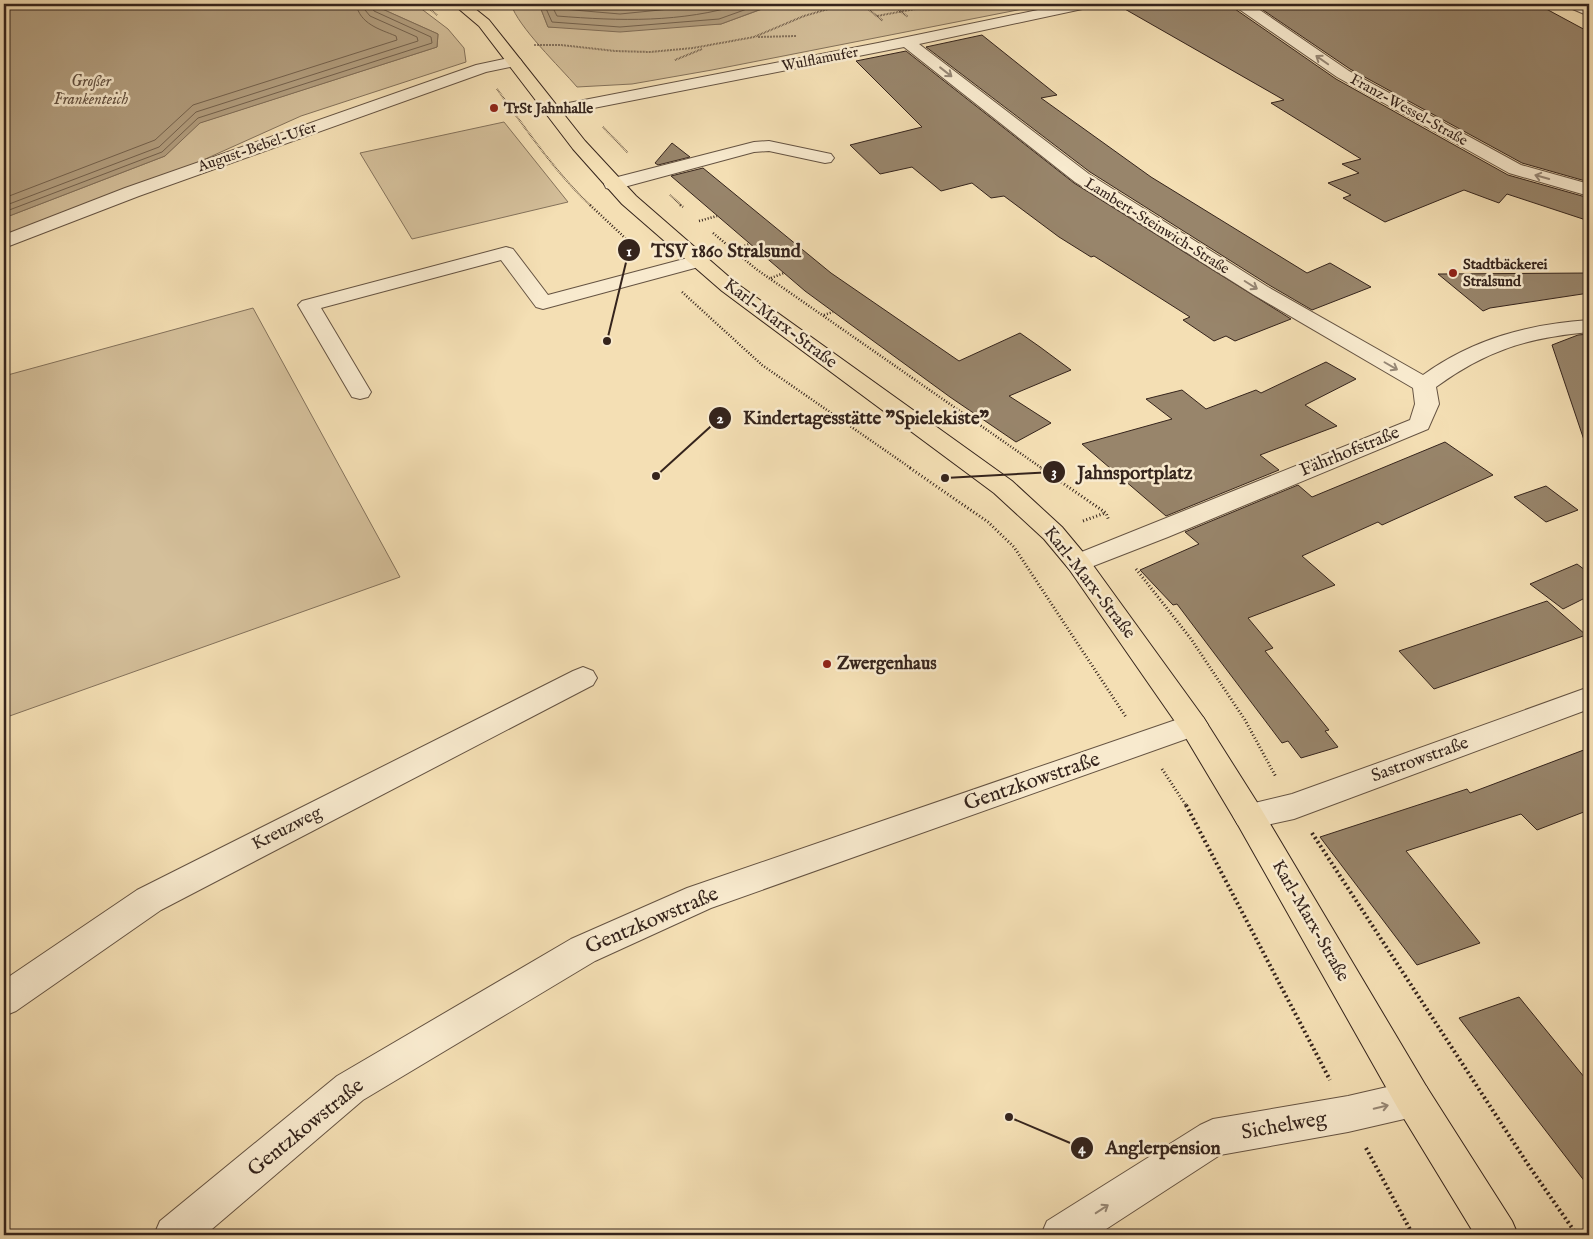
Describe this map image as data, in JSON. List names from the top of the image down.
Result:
{
  "streets": {
    "main road": ["Karl-Marx-Straße"],
    "street": [
      "Wulflamufer",
      "Franz-Wessel-Straße",
      "August-Bebel-Ufer",
      "Lambert-Steinwich-Straße",
      "Fährhofstraße",
      "Sastrowstraße",
      "Gentzkowstraße",
      "Kreuzweg",
      "Sichelweg"
    ]
  },
  "crossings": [
    ["Wulflamufer", "Lambert-Steinwich-Straße"],
    ["Wulflamufer", "Karl-Marx-Straße"],
    ["August-Bebel-Ufer", "Karl-Marx-Straße"],
    ["Lambert-Steinwich-Straße", "Fährhofstraße"],
    ["Karl-Marx-Straße", "Fährhofstraße"],
    ["Karl-Marx-Straße", "Sastrowstraße"],
    ["Karl-Marx-Straße", "Gentzkowstraße"],
    ["Karl-Marx-Straße", "Sichelweg"]
  ],
  "one_way": ["Franz-Wessel-Straße", "Lambert-Steinwich-Straße", "Sichelweg"],
  "water": ["Großer Frankenteich"],
  "places": [
    "TrSt Jahnhalle",
    "Stadtbäckerei Stralsund",
    "TSV 1860 Stralsund",
    "Kindertagesstätte \"Spielekiste\"",
    "Jahnsportplatz",
    "Zwergenhaus",
    "Anglerpension"
  ]
}
